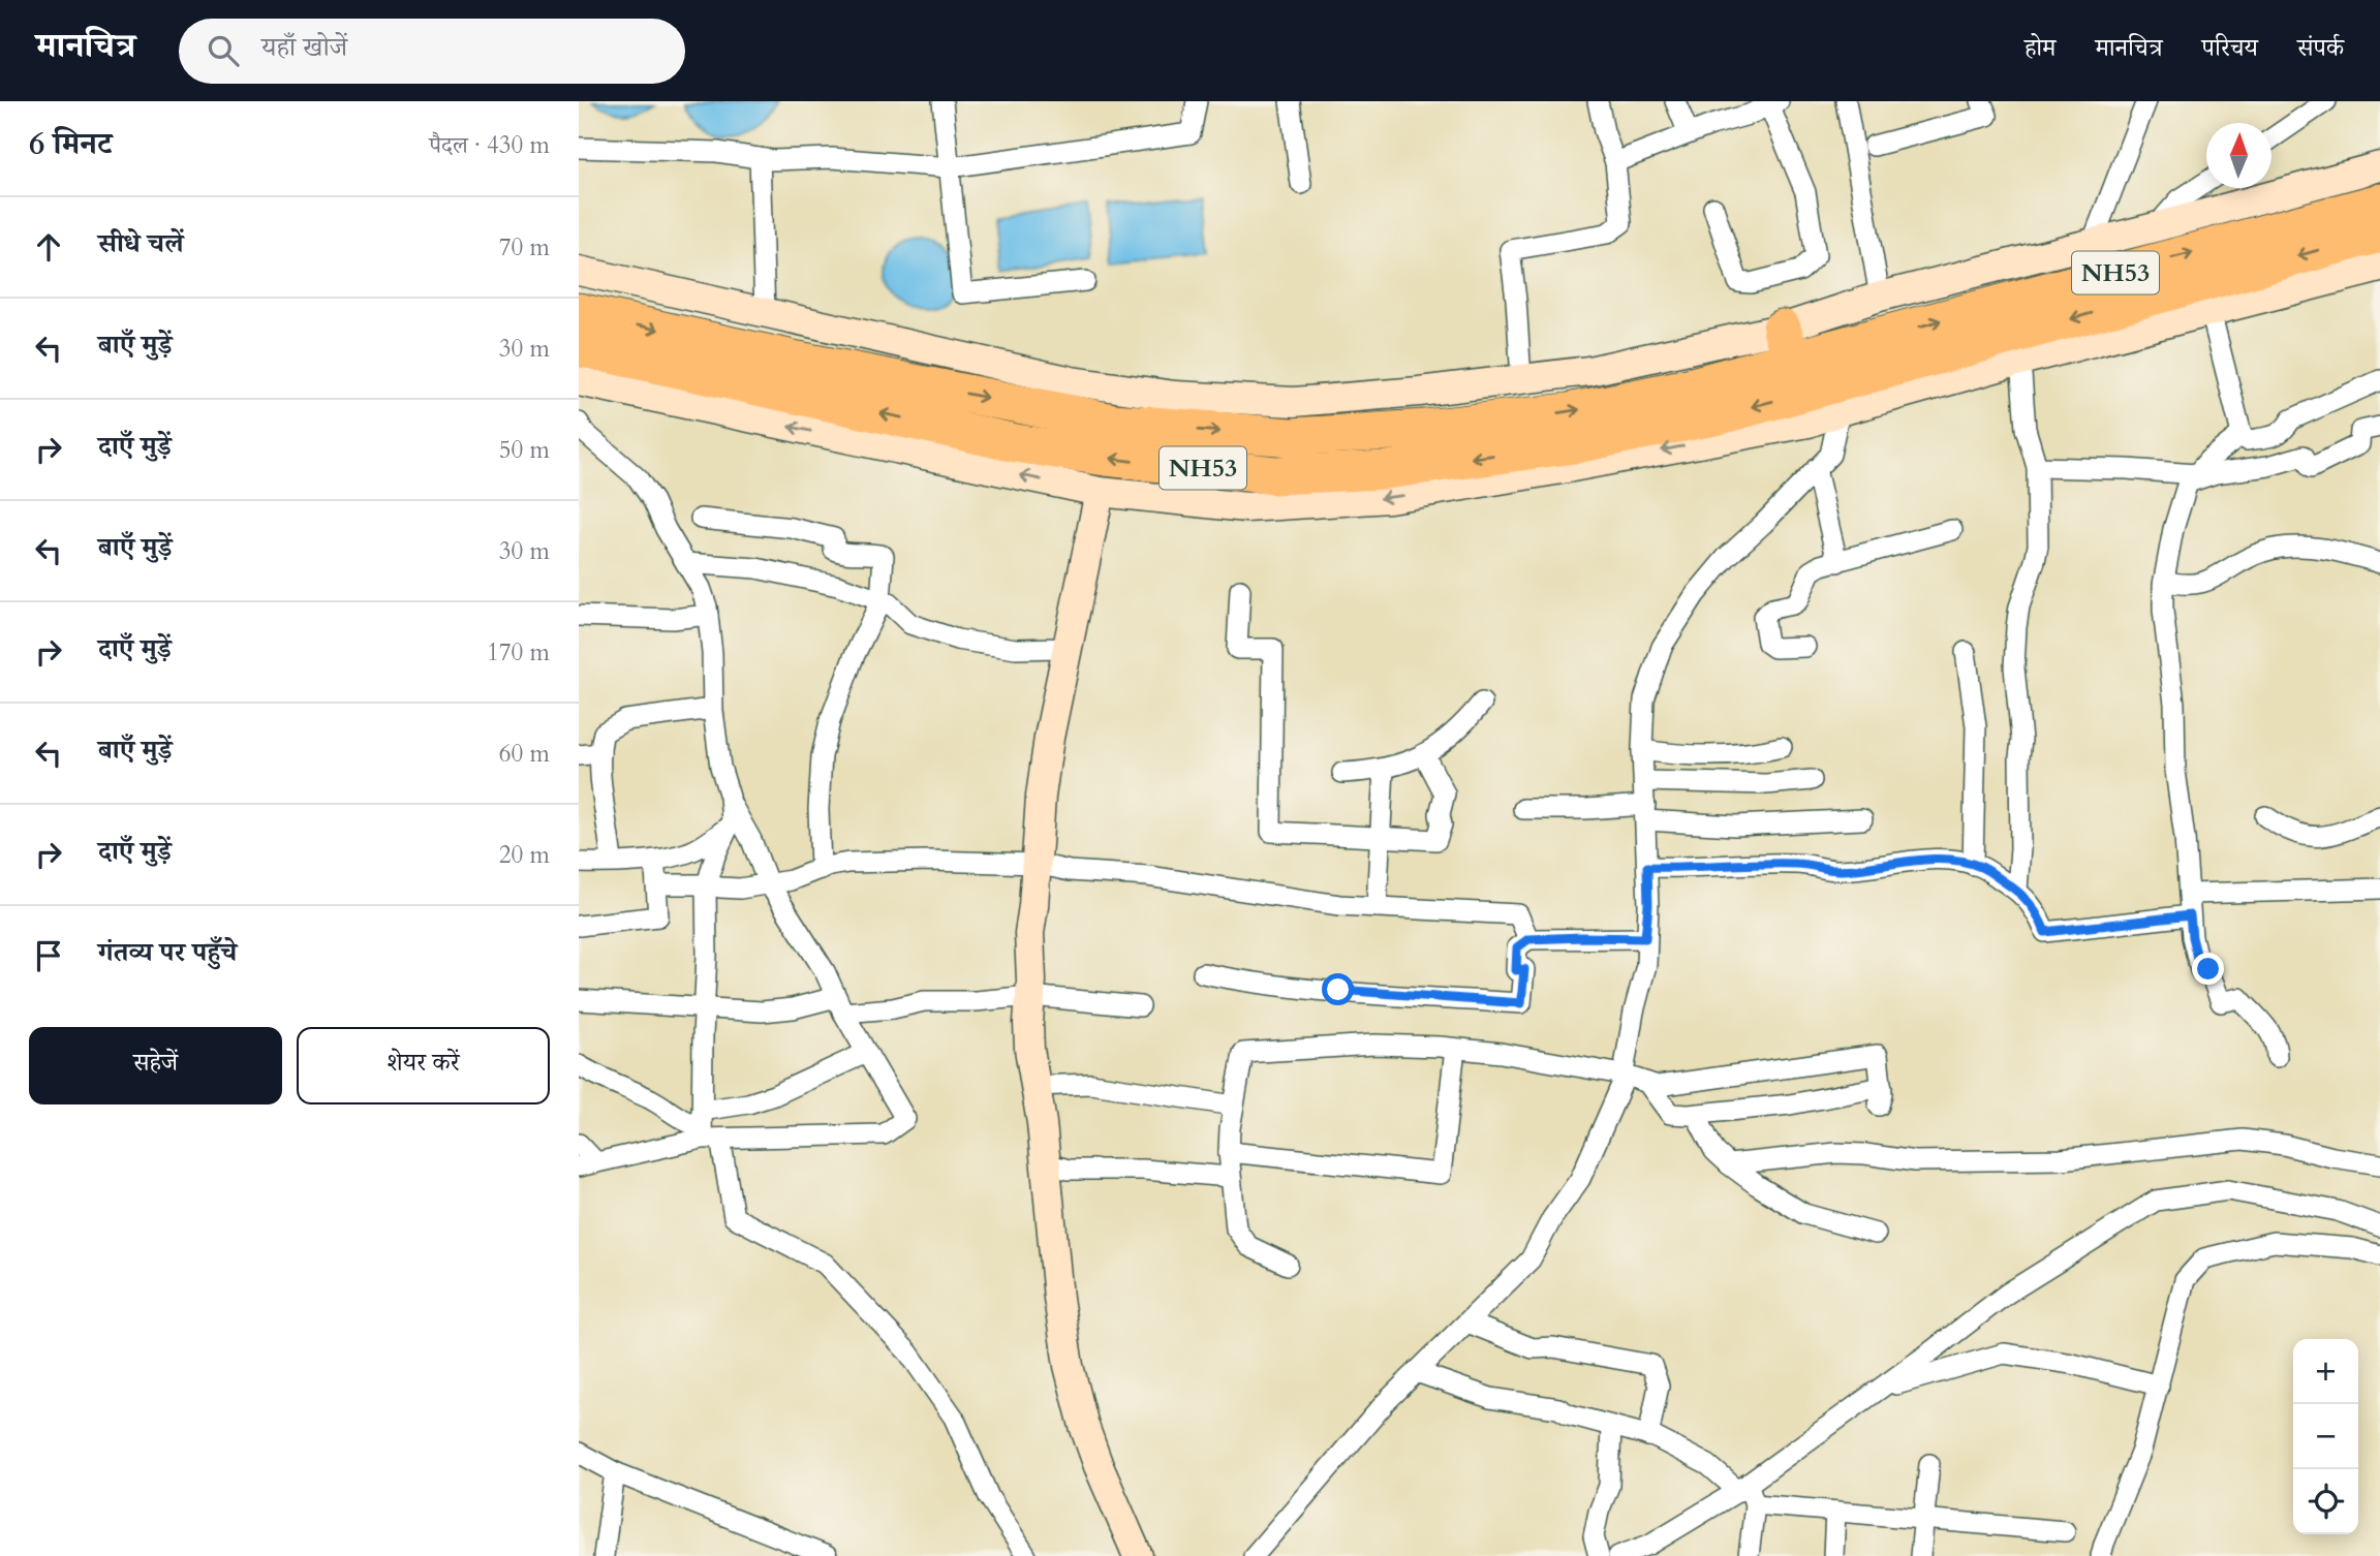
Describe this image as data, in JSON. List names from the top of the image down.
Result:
{
  "streets": {
    "highway": ["NH53"]
  },
  "north": "top",
  "page": {
    "header": "मानचित्र",
    "search": "यहाँ खोजें",
    "nav": [
      "होम",
      "मानचित्र",
      "परिचय",
      "संपर्क"
    ],
    "heading": ["6 मिनट", "पैदल · 430 m"],
    "list": [
      ["सीधे चलें", "70 m"],
      ["बाएँ मुड़ें", "30 m"],
      ["दाएँ मुड़ें", "50 m"],
      ["बाएँ मुड़ें", "30 m"],
      ["दाएँ मुड़ें", "170 m"],
      ["बाएँ मुड़ें", "60 m"],
      ["दाएँ मुड़ें", "20 m"],
      "गंतव्य पर पहुँचे"
    ],
    "buttons": ["सहेजें", "शेयर करें"],
    "map_buttons": ["+", "−"]
  }
}
